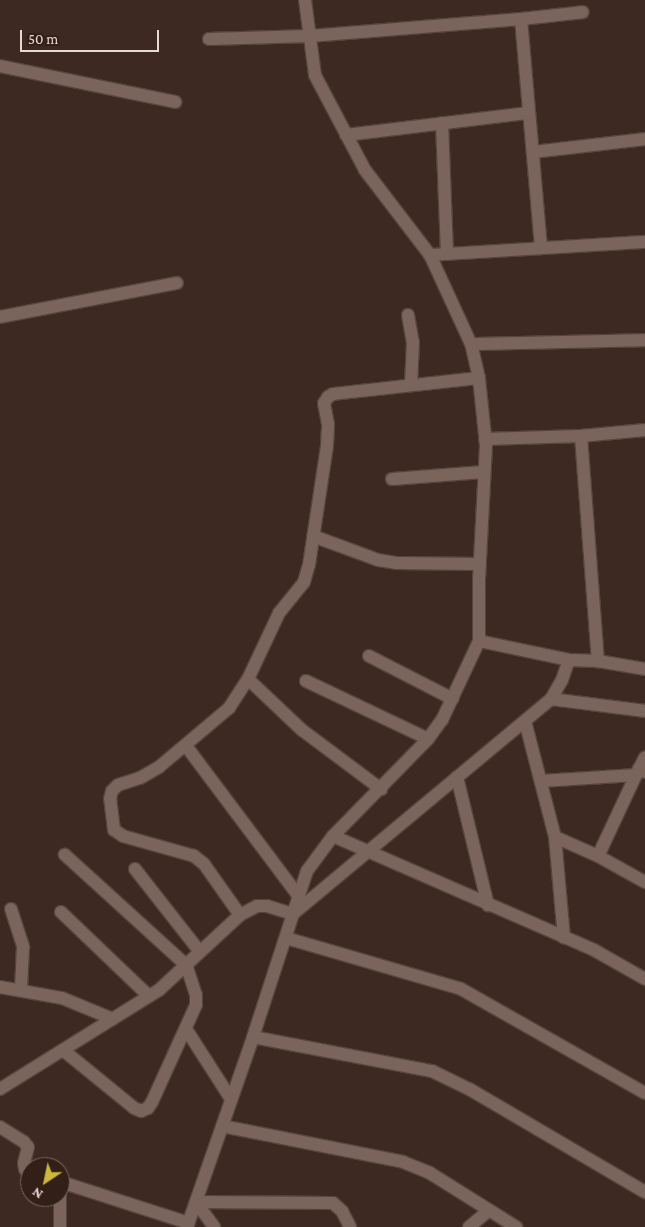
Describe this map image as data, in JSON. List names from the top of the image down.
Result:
{
  "scale_bar": "50 m",
  "north": "bottom left"
}
